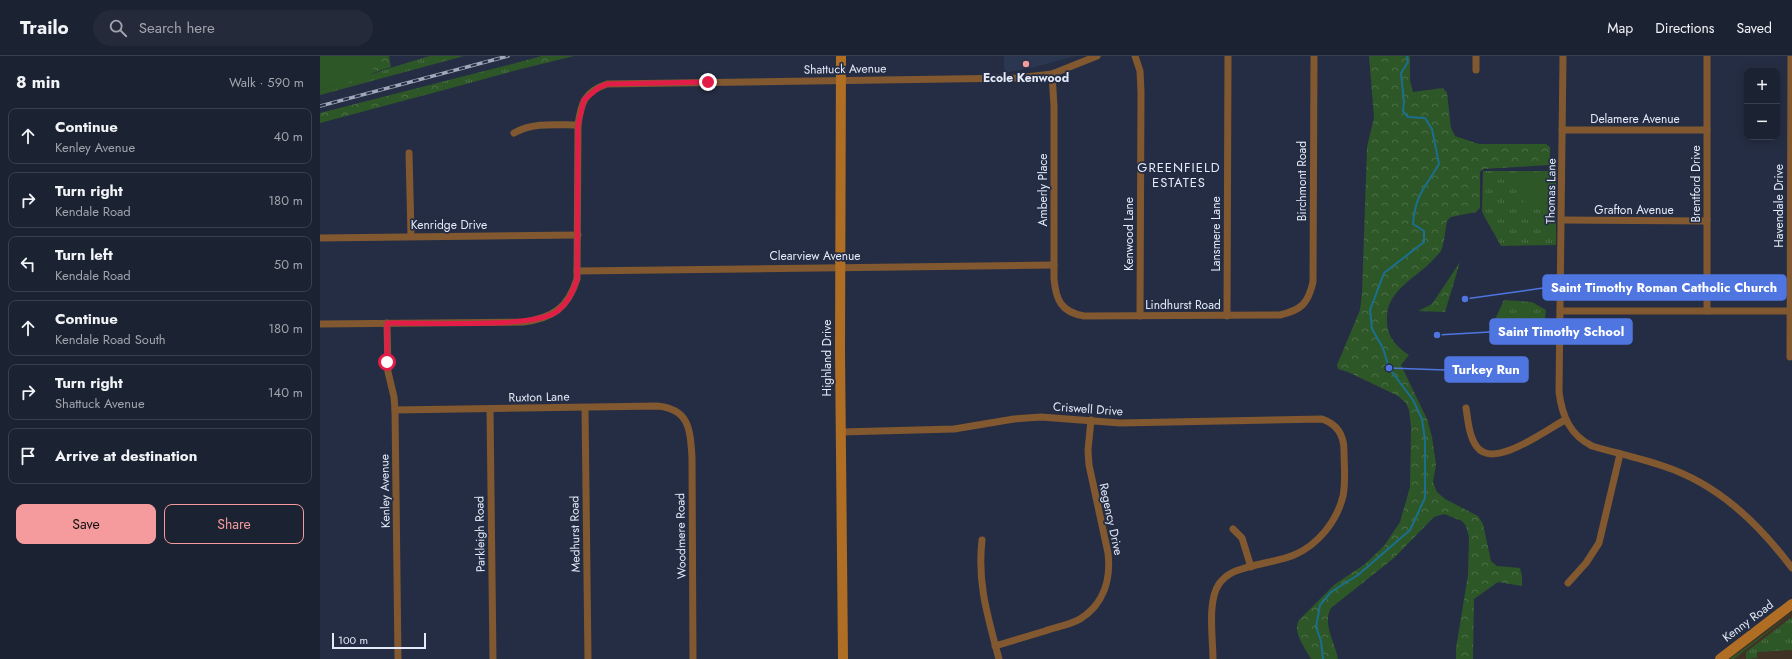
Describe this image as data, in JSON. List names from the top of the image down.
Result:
{
  "streets": {
    "street": [
      "Shattuck Avenue",
      "Delamere Avenue",
      "Birchmont Road",
      "Brentford Drive",
      "Amberly Place",
      "Thomas Lane",
      "Havendale Drive",
      "Grafton Avenue",
      "Kenridge Drive",
      "Kenwood Lane",
      "Lansmere Lane",
      "Clearview Avenue",
      "Lindhurst Road",
      "Highland Drive",
      "Ruxton Lane",
      "Criswell Drive",
      "Kenley Avenue",
      "Regency Drive",
      "Parkleigh Road",
      "Medhurst Road",
      "Woodmere Road",
      "Kenny Road"
    ]
  },
  "crossings": [
    ["Shattuck Avenue", "Amberly Place"],
    ["Shattuck Avenue", "Highland Drive"],
    ["Delamere Avenue", "Brentford Drive"],
    ["Delamere Avenue", "Thomas Lane"],
    ["Birchmont Road", "Lindhurst Road"],
    ["Brentford Drive", "Grafton Avenue"],
    ["Amberly Place", "Clearview Avenue"],
    ["Amberly Place", "Lindhurst Road"],
    ["Thomas Lane", "Grafton Avenue"],
    ["Kenwood Lane", "Lindhurst Road"],
    ["Lansmere Lane", "Lindhurst Road"],
    ["Clearview Avenue", "Highland Drive"],
    ["Highland Drive", "Criswell Drive"],
    ["Ruxton Lane", "Kenley Avenue"],
    ["Ruxton Lane", "Parkleigh Road"],
    ["Ruxton Lane", "Medhurst Road"],
    ["Ruxton Lane", "Woodmere Road"],
    ["Criswell Drive", "Regency Drive"]
  ],
  "districts": ["GREENFIELD ESTATES"],
  "places": [
    "Ecole Kenwood",
    "Saint Timothy Roman Catholic Church",
    "Saint Timothy School",
    "Turkey Run"
  ],
  "scale_bar": "100 m",
  "page": {
    "header": "Trailo",
    "search": "Search here",
    "nav": ["Map", "Directions", "Saved"],
    "heading": ["8 min", "Walk · 590 m"],
    "map_buttons": ["+", "−"],
    "list": [
      ["Continue", "Kenley Avenue", "40 m"],
      ["Turn right", "Kendale Road", "180 m"],
      ["Turn left", "Kendale Road", "50 m"],
      ["Continue", "Kendale Road South", "180 m"],
      ["Turn right", "Shattuck Avenue", "140 m"],
      "Arrive at destination"
    ],
    "buttons": ["Save", "Share"],
    "scale": "100 m"
  }
}
